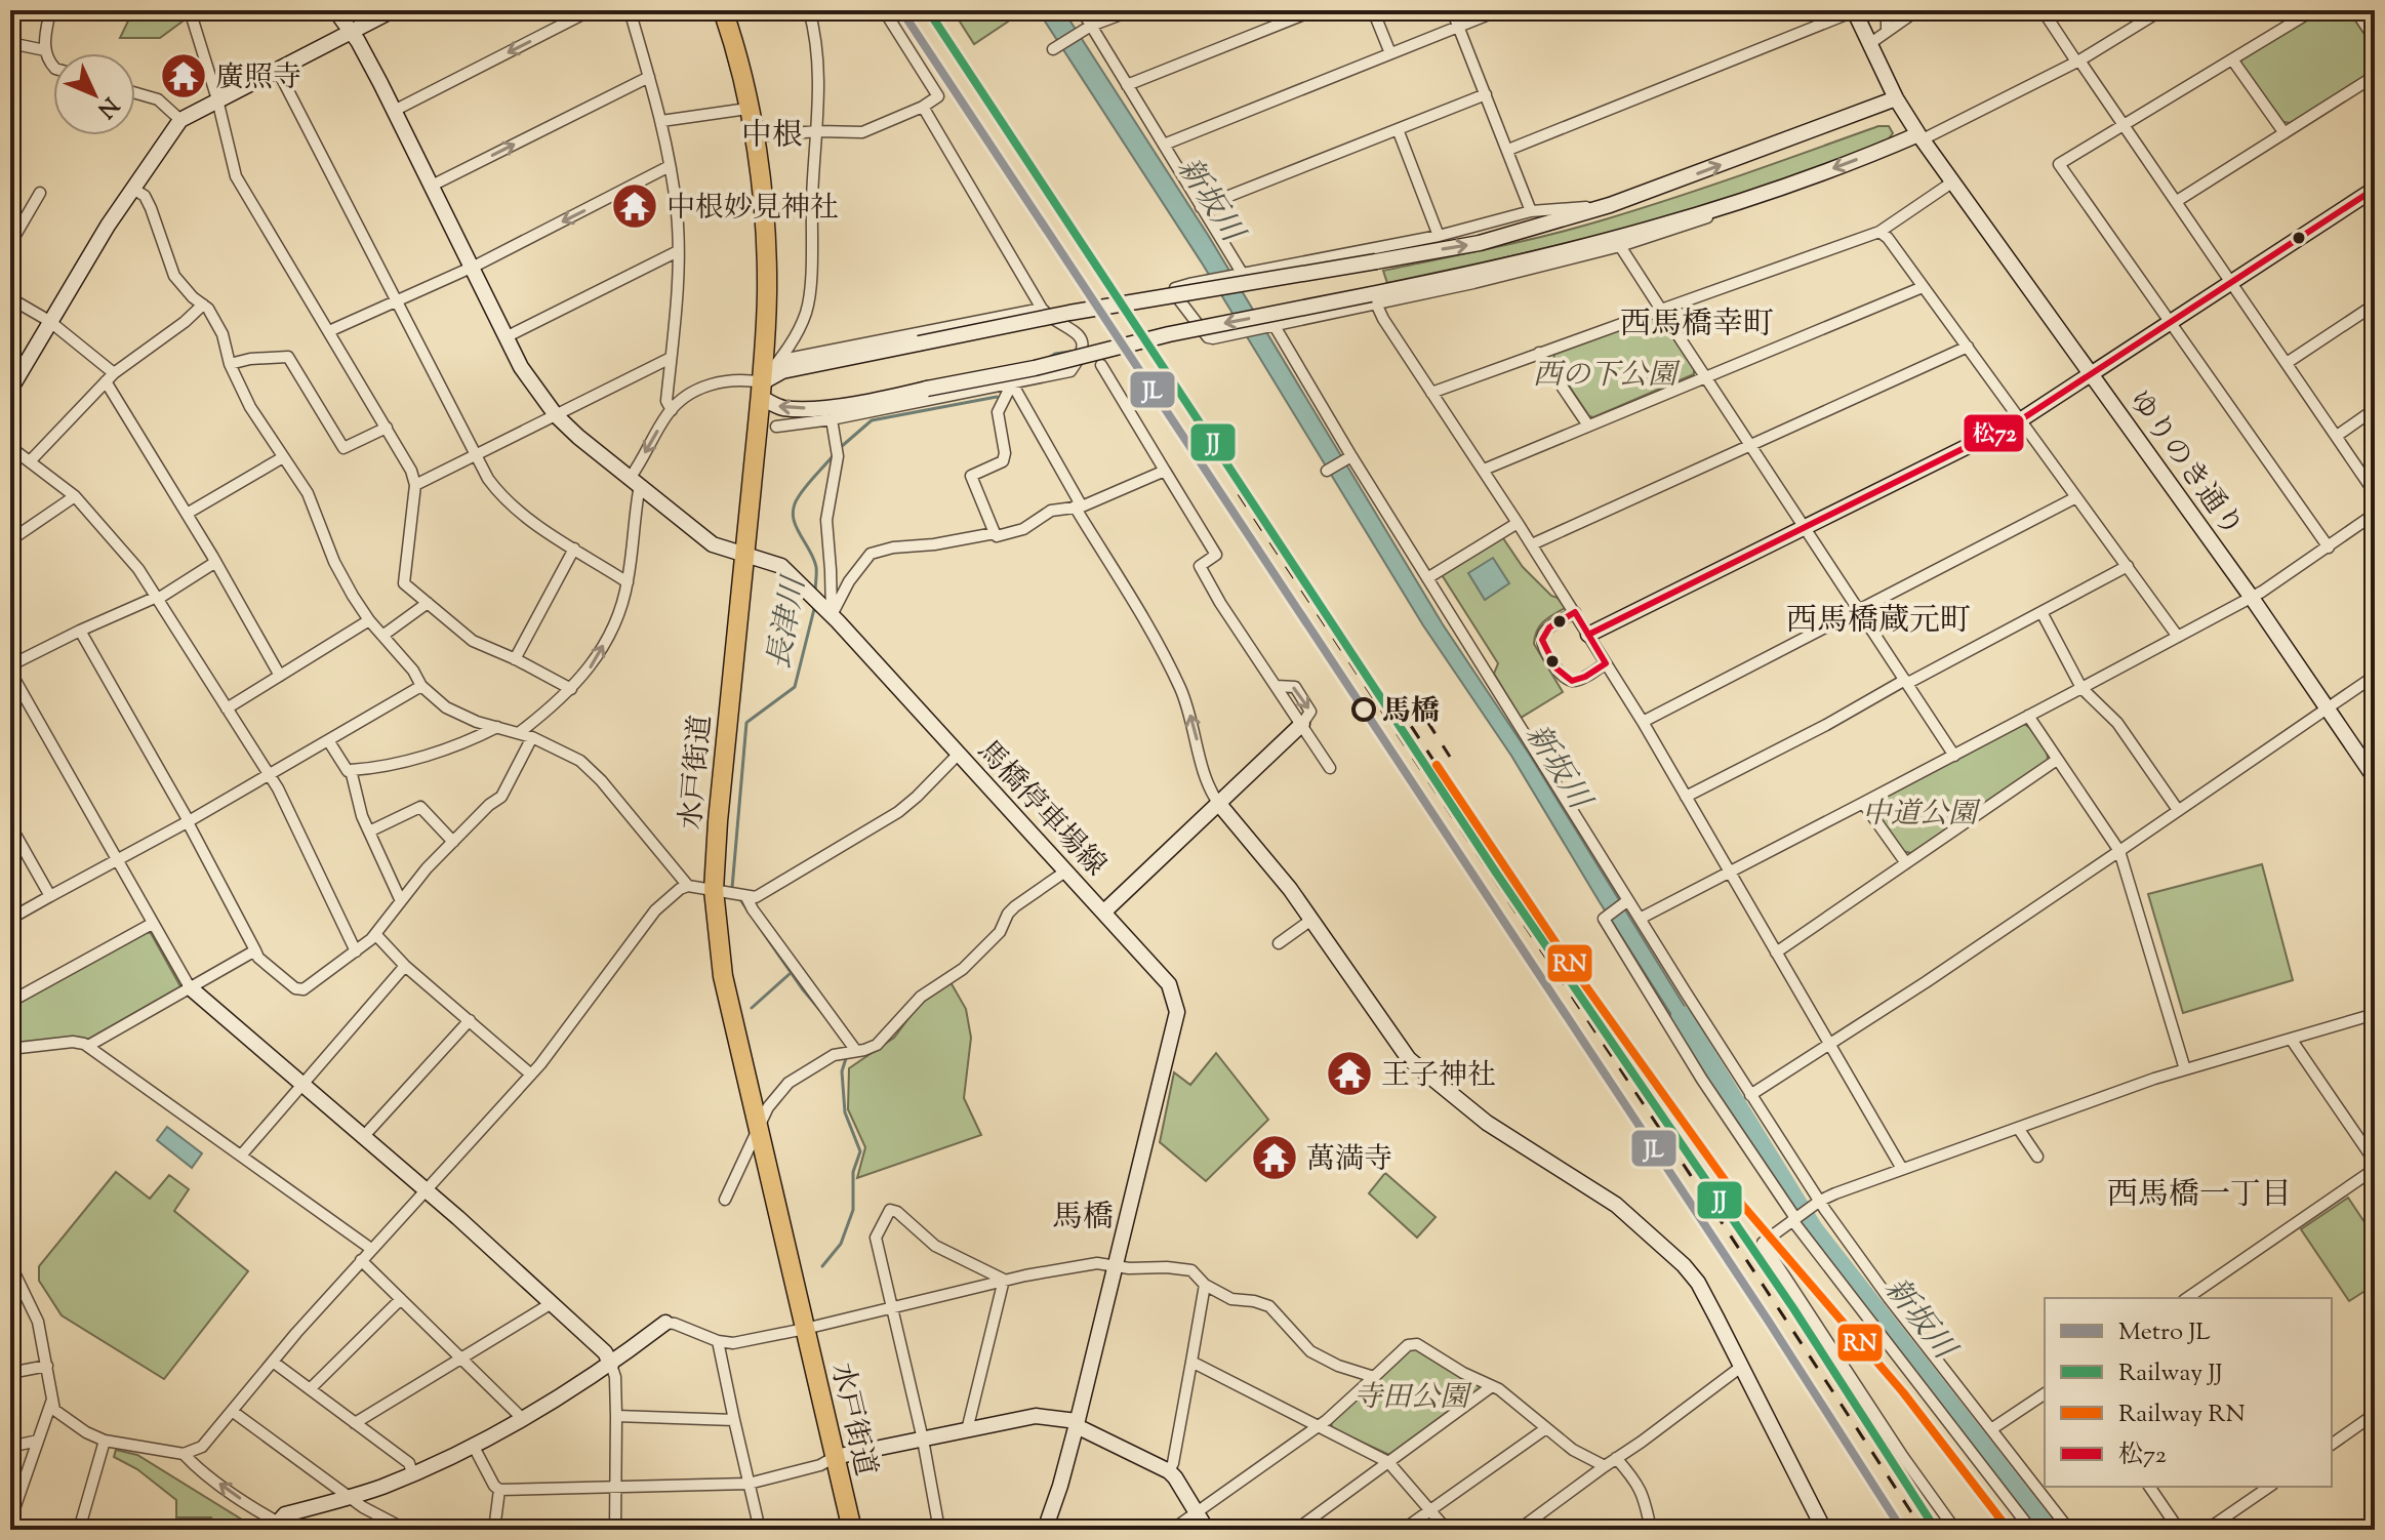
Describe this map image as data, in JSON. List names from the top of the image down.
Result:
{
  "streets": {
    "highway": ["水戸街道"],
    "street": ["ゆりのき通り", "馬橋停車場線"]
  },
  "crossings": [
    ["水戸街道", "馬橋停車場線"]
  ],
  "districts": [
    "中根",
    "西馬橋幸町",
    "西馬橋蔵元町",
    "西馬橋一丁目",
    "馬橋"
  ],
  "water": ["新坂川", "長津川"],
  "parks": ["西の下公園", "中道公園", "寺田公園"],
  "places": {
    "temple": [
      "廣照寺",
      "中根妙見神社",
      "王子神社",
      "萬満寺"
    ],
    "other": ["馬橋"]
  },
  "lines": [
    "metro line JL",
    "rail line JJ",
    "transit line 松72",
    "rail line RN"
  ],
  "legend": [
    "Metro JL",
    "Railway JJ",
    "Railway RN",
    "松72"
  ],
  "north": "bottom right"
}
